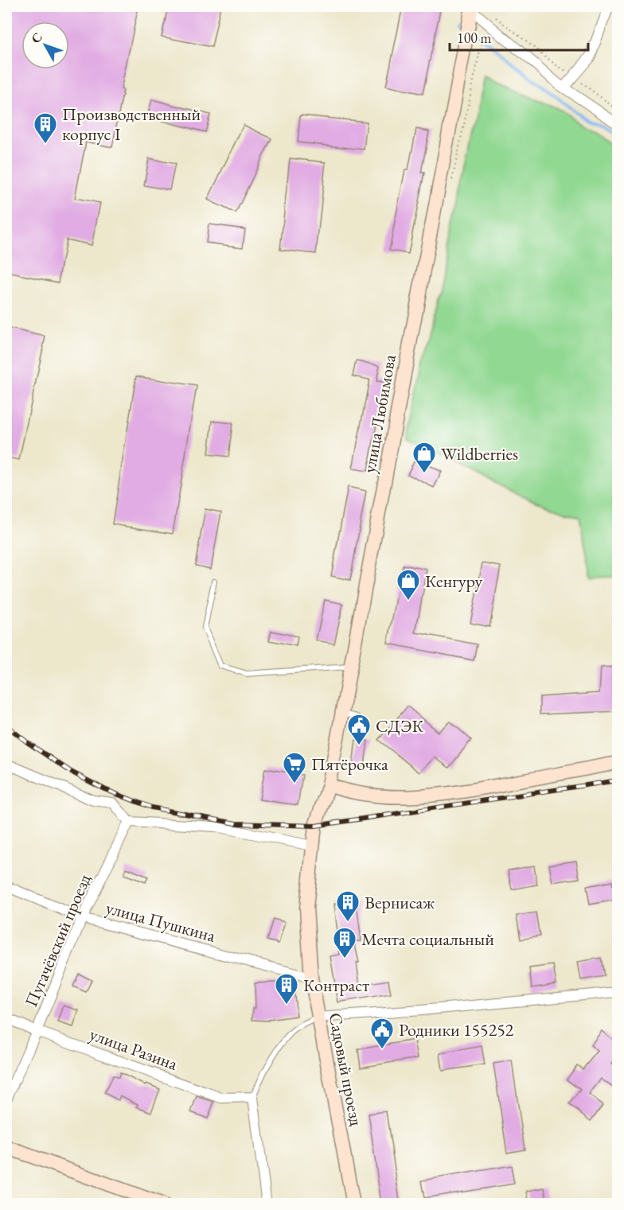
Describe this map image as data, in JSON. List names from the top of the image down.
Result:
{
  "streets": {
    "main road": ["улица Любимова", "Садовый проезд"],
    "street": ["улица Пушкина", "Пугачёвский проезд", "улица Разина"]
  },
  "crossings": [
    ["улица Любимова", "Садовый проезд"],
    ["улица Пушкина", "Пугачёвский проезд"],
    ["улица Пушкина", "Садовый проезд"],
    ["Пугачёвский проезд", "улица Разина"]
  ],
  "places": {
    "building": [
      "Производственный корпус I",
      "Вернисаж",
      "Мечта социальный",
      "Контраст"
    ],
    "shop": ["Wildberries", "Кенгуру"],
    "public building": ["СДЭК", "Родники 155252"],
    "supermarket": ["Пятёрочка"]
  },
  "scale_bar": "100 m",
  "north": "top left"
}
